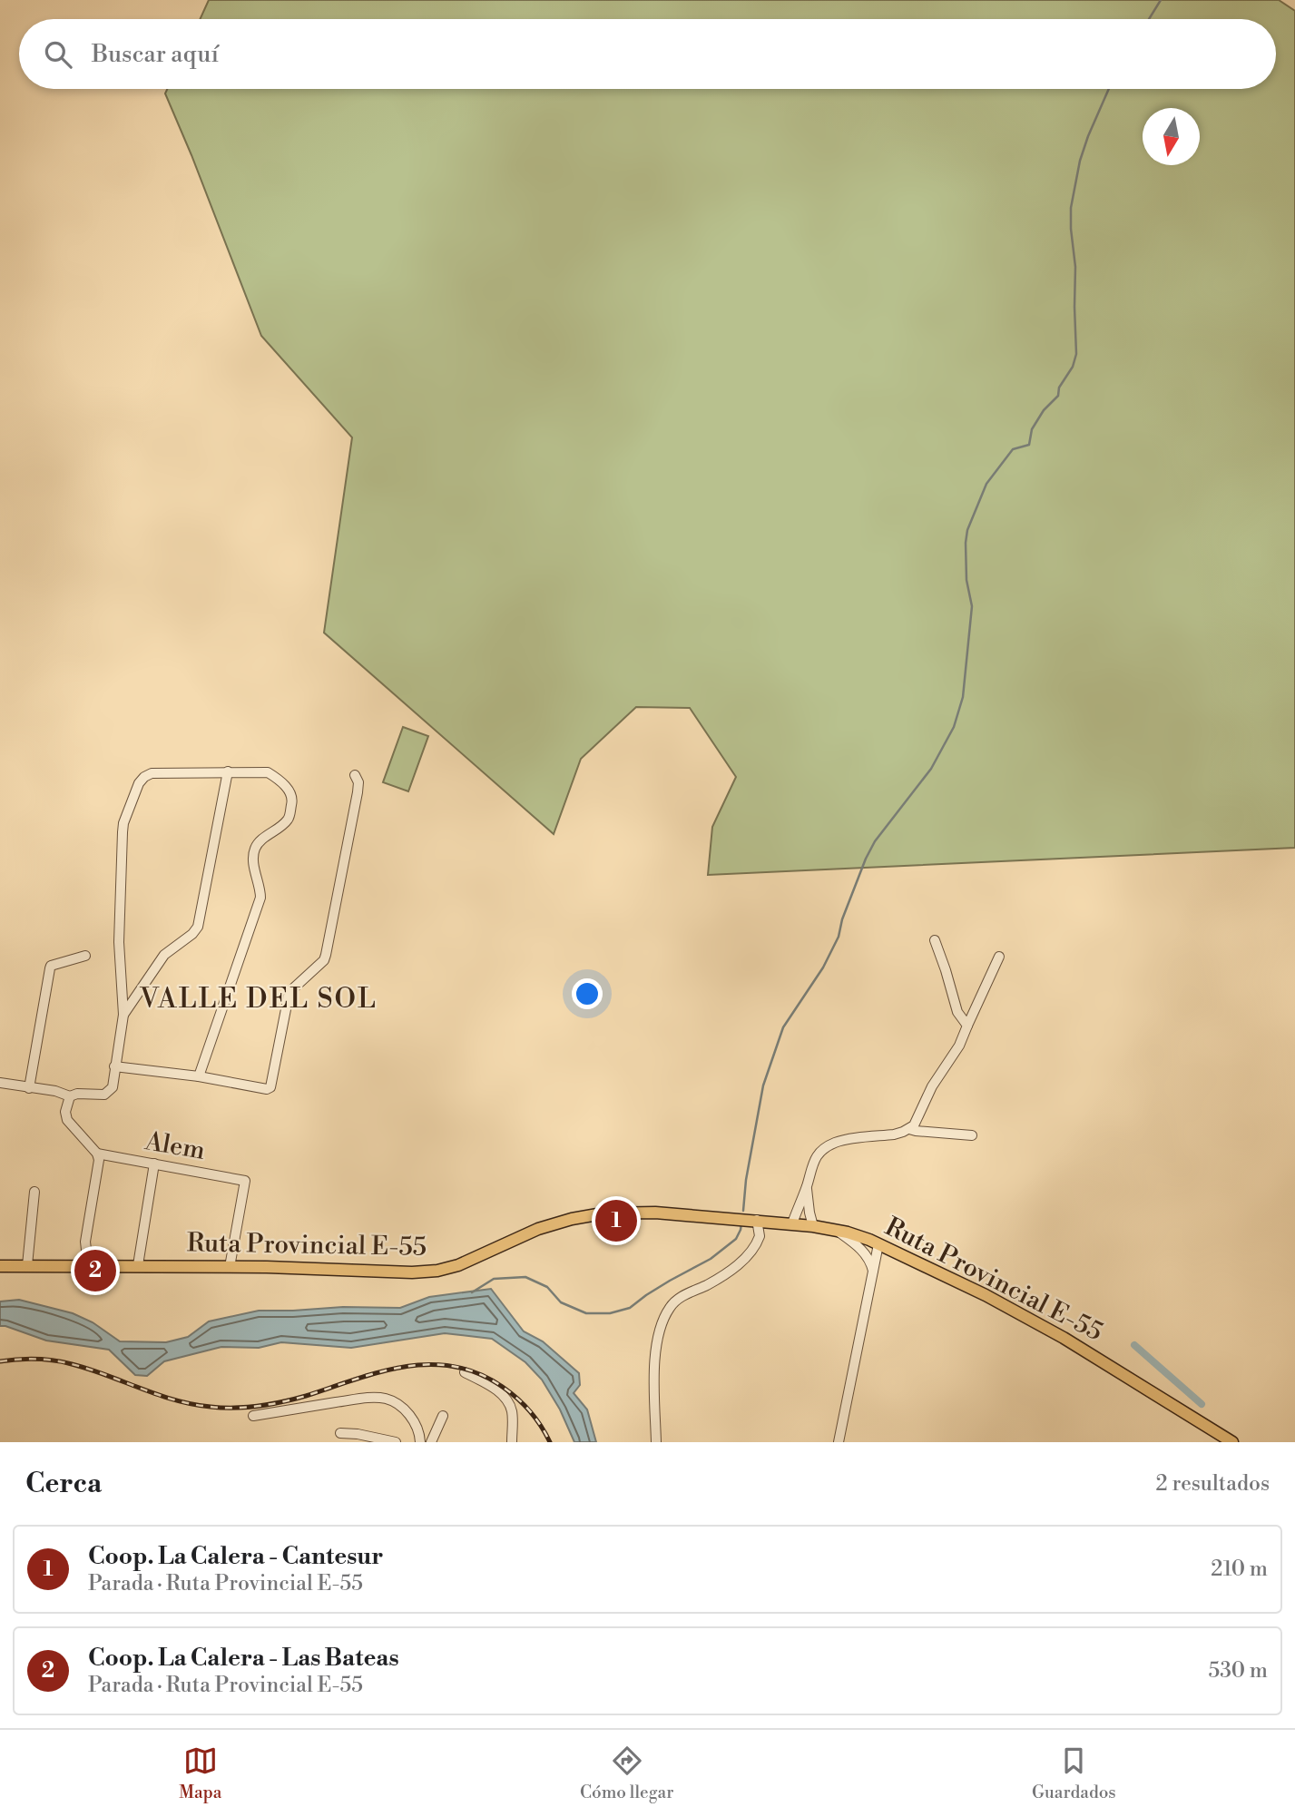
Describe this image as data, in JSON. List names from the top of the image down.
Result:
{
  "streets": {
    "main road": ["Ruta Provincial E-55"],
    "street": ["Alem"]
  },
  "crossings": [
    ["Alem", "Ruta Provincial E-55"]
  ],
  "districts": ["VALLE DEL SOL"],
  "north": "bottom",
  "page": {
    "search": "Buscar aquí",
    "pins": ["1", "2"],
    "heading": ["Cerca", "2 resultados"],
    "list": [
      {
        "mark": "1",
        "name": "Coop. La Calera - Cantesur",
        "note": "Parada · Ruta Provincial E-55",
        "value": "210 m"
      },
      {
        "mark": "2",
        "name": "Coop. La Calera - Las Bateas",
        "note": "Parada · Ruta Provincial E-55",
        "value": "530 m"
      }
    ],
    "nav": ["Mapa", "Cómo llegar", "Guardados"]
  }
}
